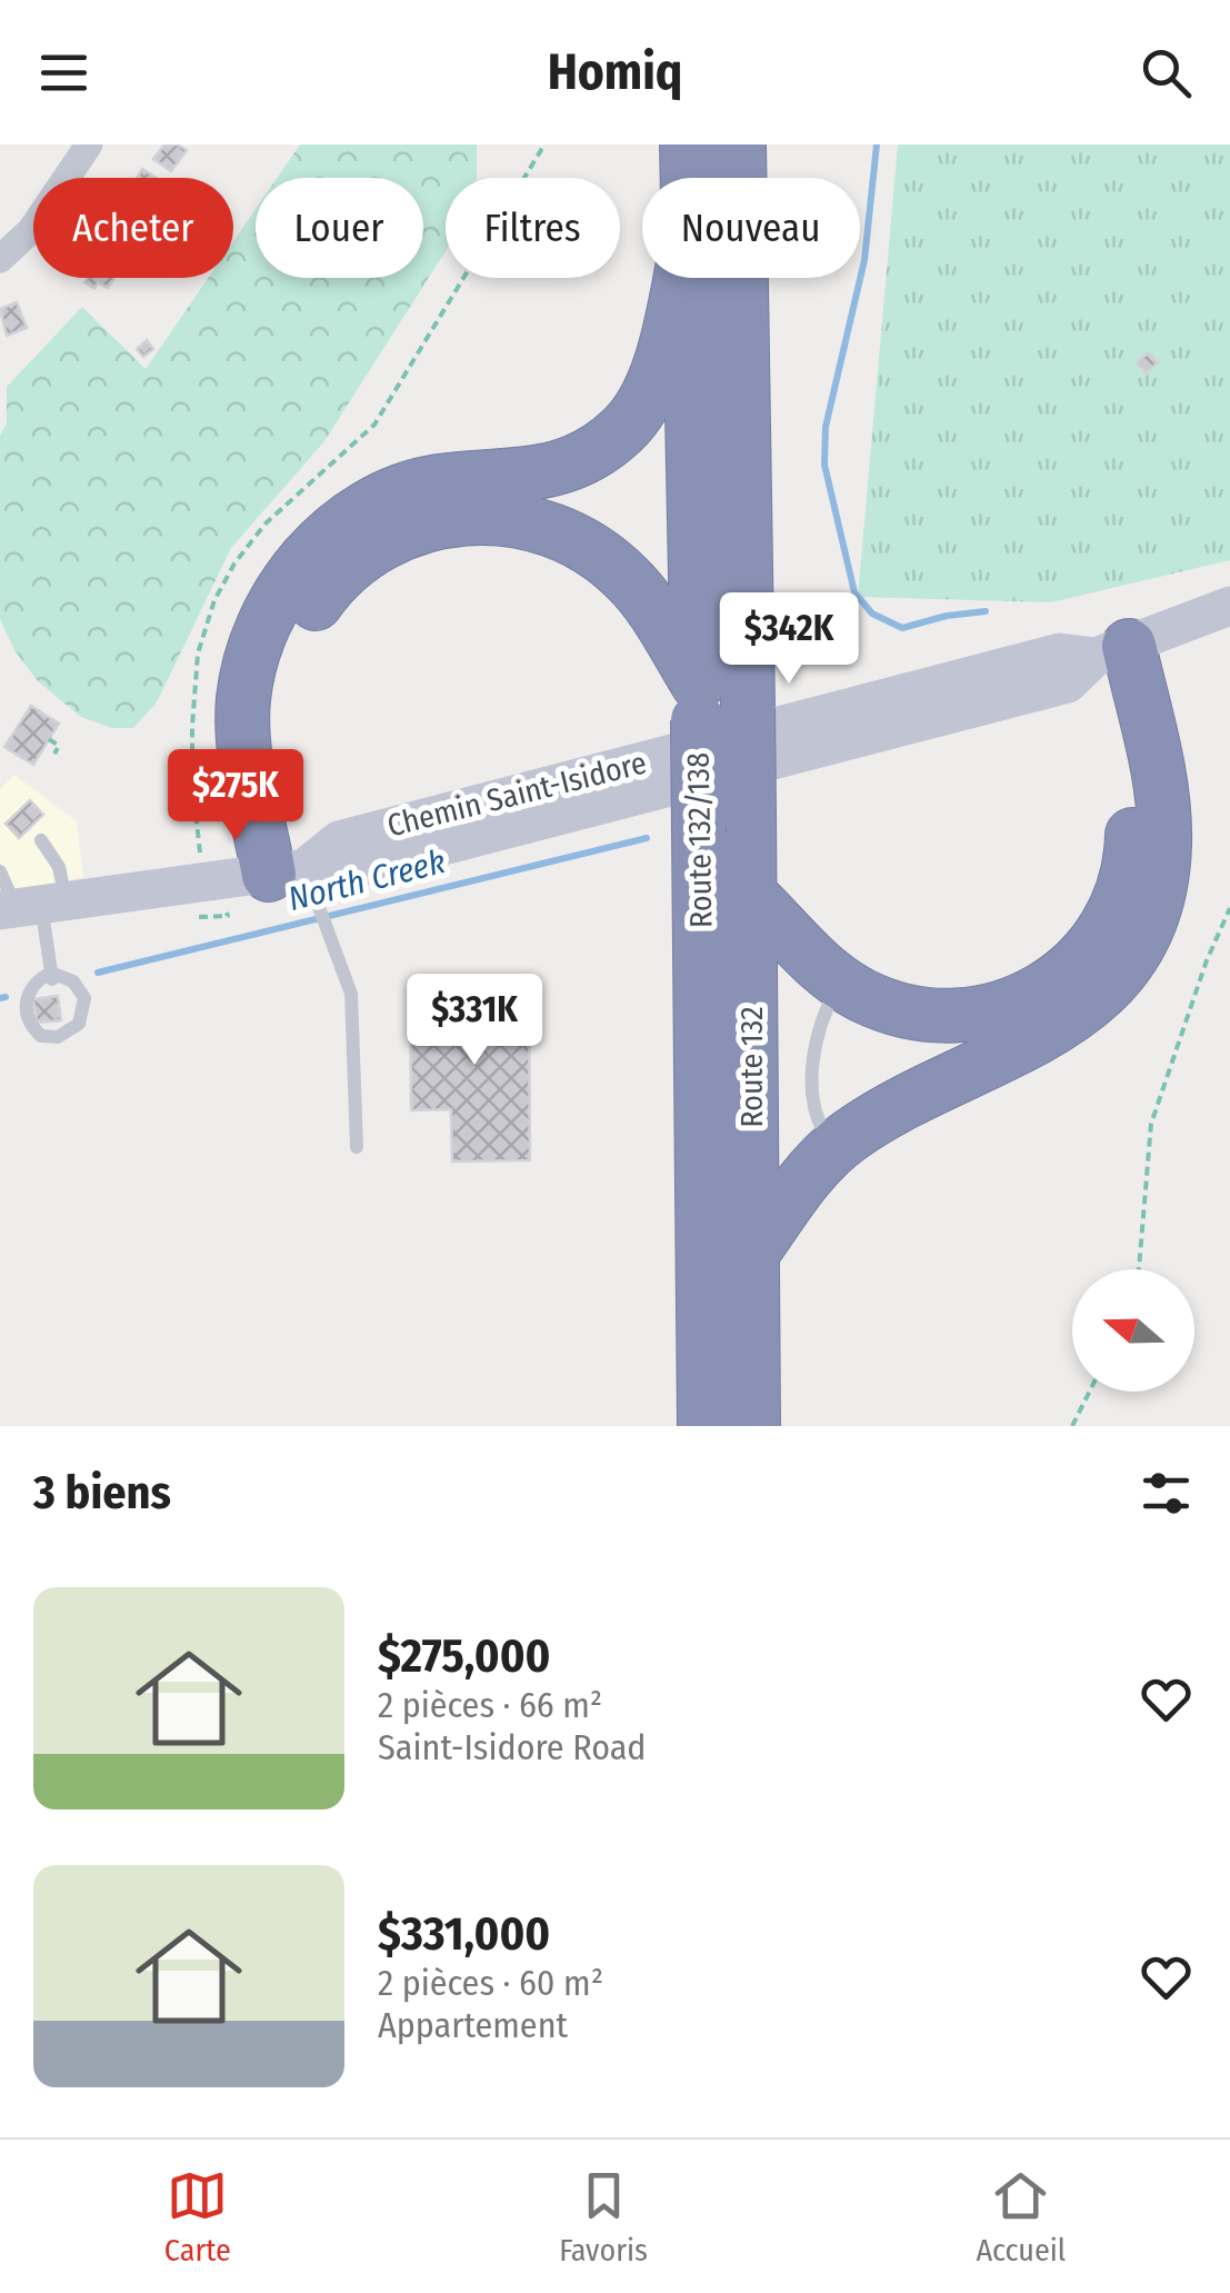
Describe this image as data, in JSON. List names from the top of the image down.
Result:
{
  "streets": {
    "highway": ["Route 132/138", "Route 132"],
    "main road": ["Chemin Saint-Isidore"]
  },
  "crossings": [
    ["Route 132/138", "Route 132"]
  ],
  "water": ["North Creek"],
  "north": "left",
  "page": {
    "header": "Homiq",
    "chip": [
      "Acheter",
      "Louer",
      "Filtres",
      "Nouveau"
    ],
    "price": ["$342K", "$275K", "$331K"],
    "heading": "3 biens",
    "list": [
      {
        "name": "$275,000",
        "note": "2 pièces · 66 m² · Saint-Isidore Road"
      },
      {
        "name": "$331,000",
        "note": "2 pièces · 60 m² · Appartement"
      }
    ],
    "tabs": ["Carte", "Favoris", "Accueil"]
  }
}
